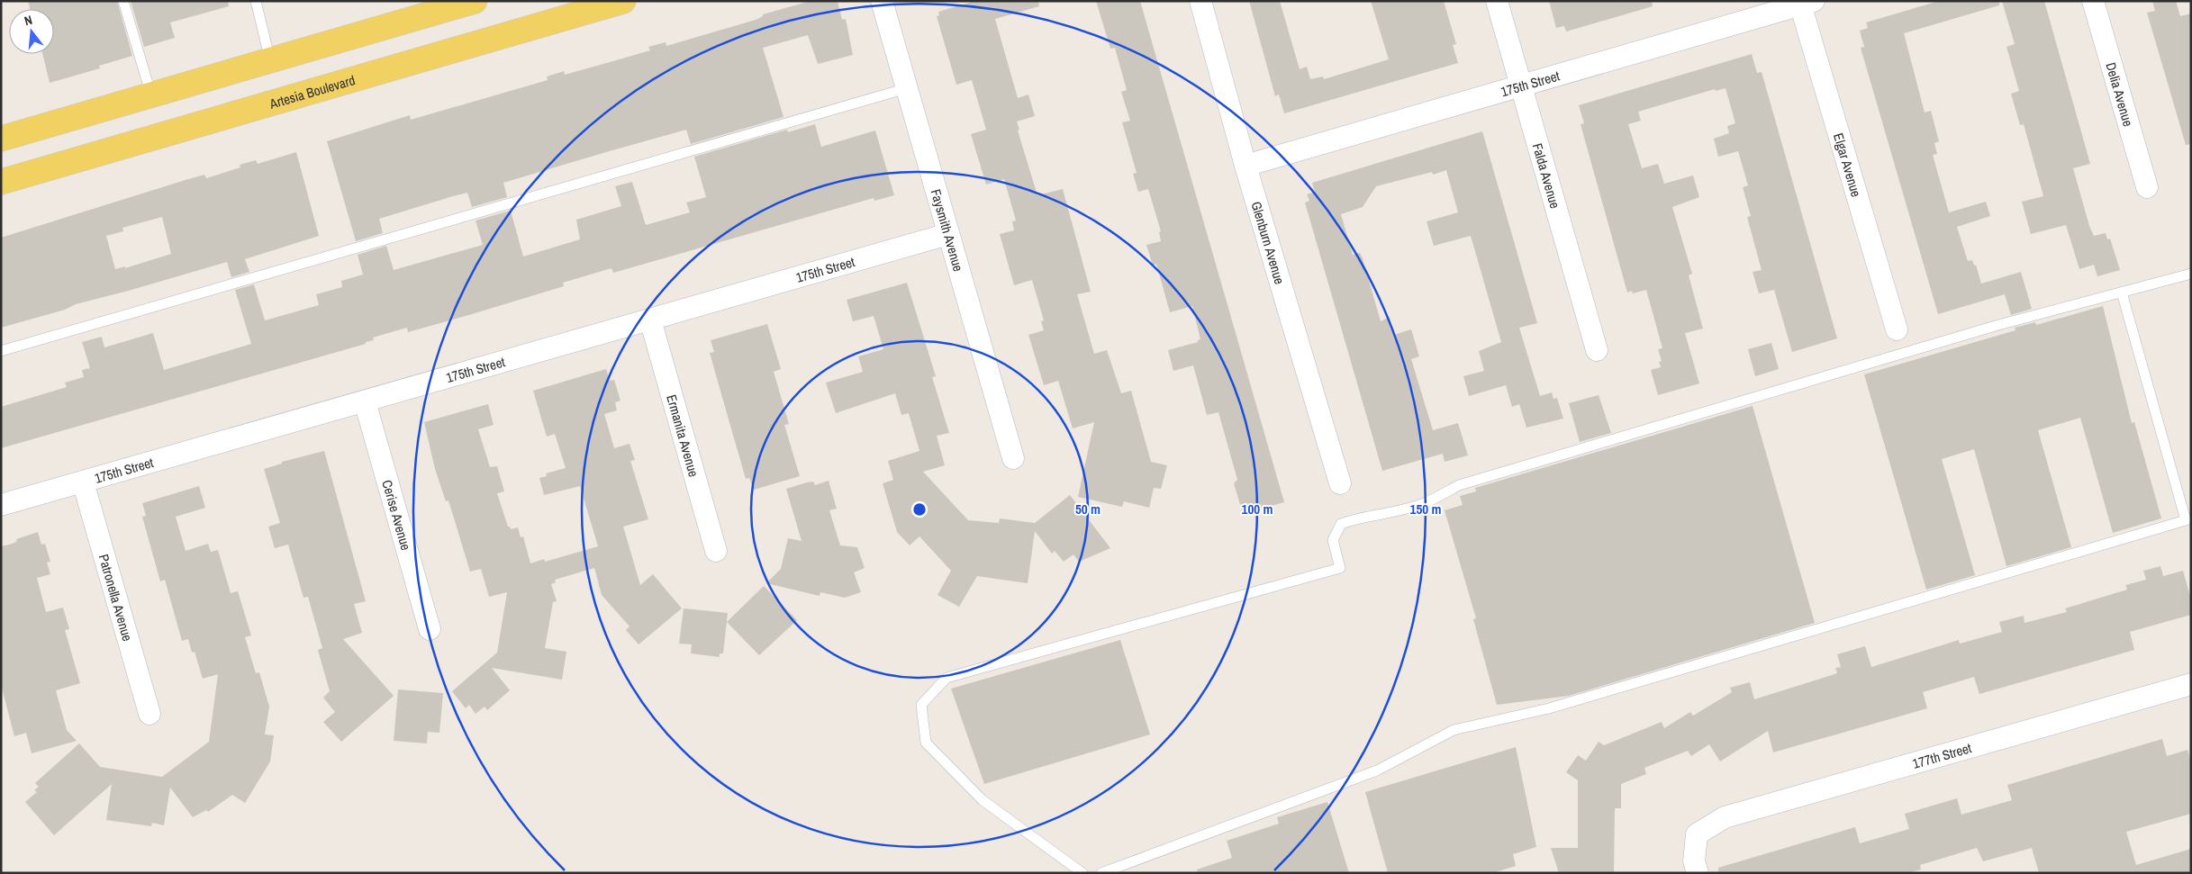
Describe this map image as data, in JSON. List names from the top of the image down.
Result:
{
  "streets": {
    "main road": ["Artesia Boulevard"],
    "street": [
      "175th Street",
      "Delia Avenue",
      "Elgar Avenue",
      "Falda Avenue",
      "Faysmith Avenue",
      "Glenburn Avenue",
      "Ermanita Avenue",
      "Cerise Avenue",
      "Patronella Avenue",
      "177th Street"
    ]
  },
  "crossings": [
    ["175th Street", "Elgar Avenue"],
    ["175th Street", "Falda Avenue"],
    ["175th Street", "Faysmith Avenue"],
    ["175th Street", "Glenburn Avenue"],
    ["175th Street", "Ermanita Avenue"],
    ["175th Street", "Cerise Avenue"],
    ["175th Street", "Patronella Avenue"]
  ],
  "north": "top",
  "rings": ["50 m", "100 m", "150 m"]
}
